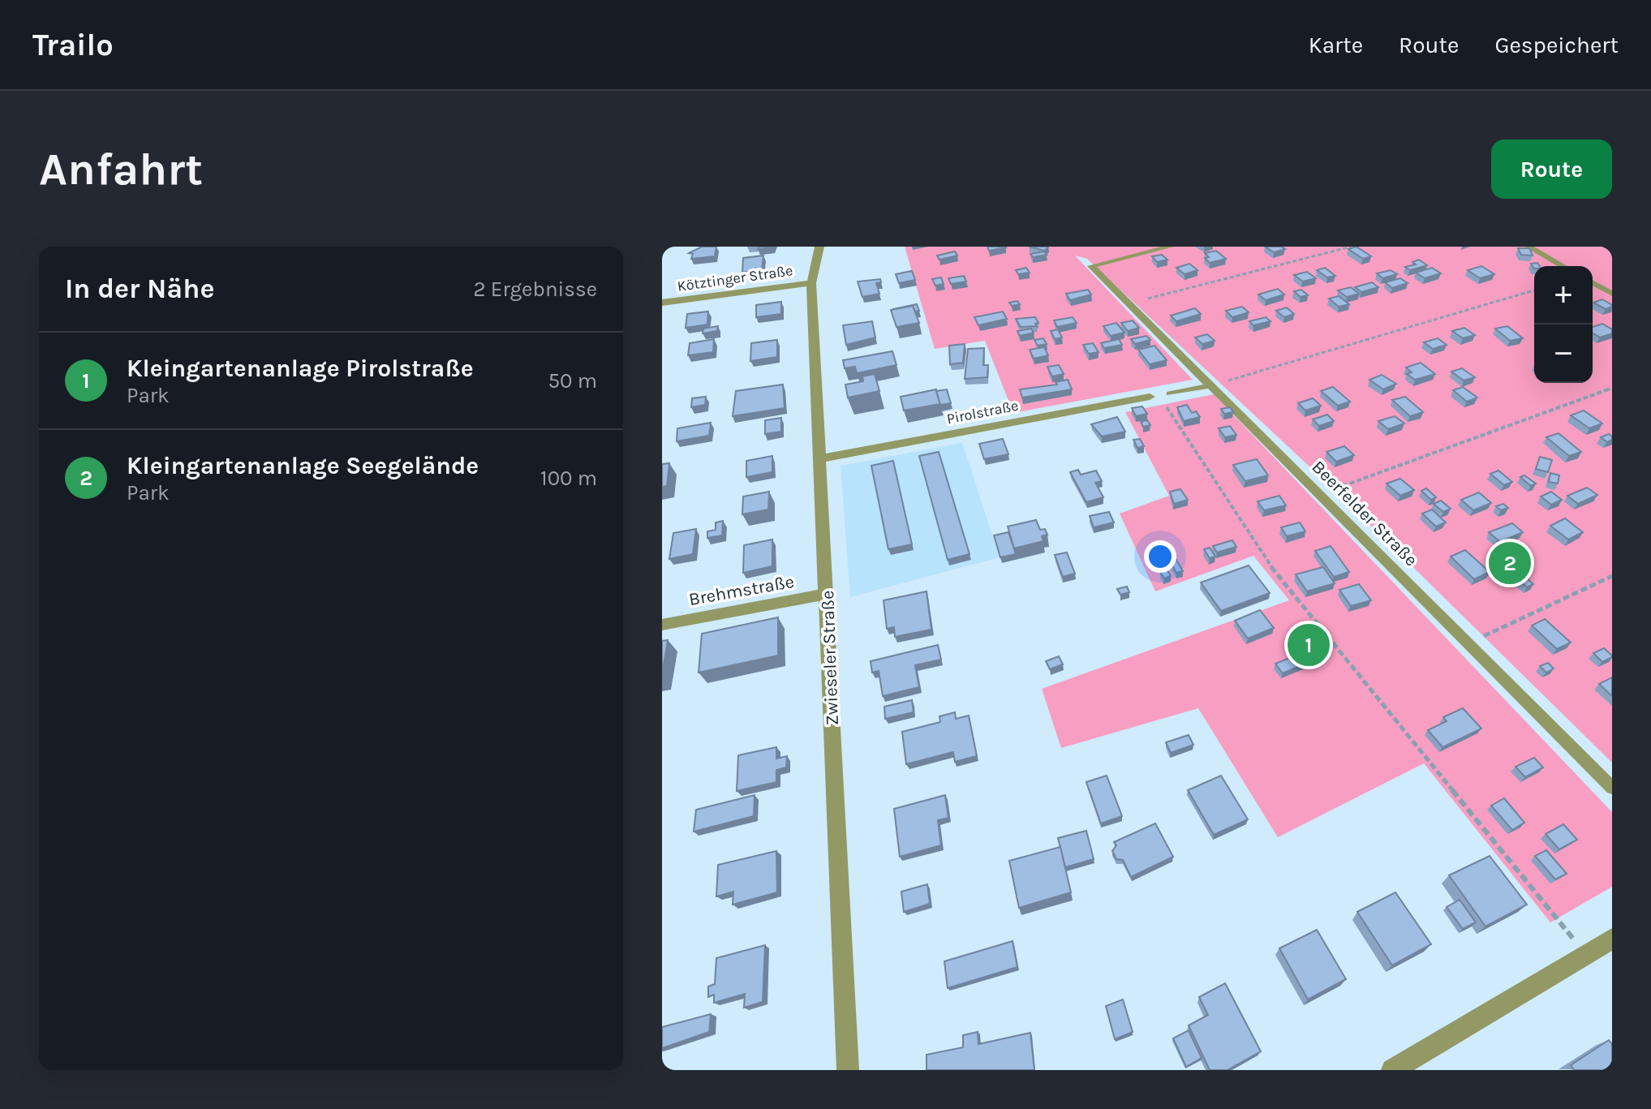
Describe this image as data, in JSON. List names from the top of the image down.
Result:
{
  "streets": {
    "street": [
      "Kötztinger Straße",
      "Pirolstraße",
      "Brehmstraße",
      "Zwieseler Straße"
    ],
    "lane": ["Beerfelder Straße"]
  },
  "crossings": [
    ["Kötztinger Straße", "Zwieseler Straße"],
    ["Pirolstraße", "Zwieseler Straße"],
    ["Brehmstraße", "Zwieseler Straße"]
  ],
  "page": {
    "header": "Trailo",
    "nav": ["Karte", "Route", "Gespeichert"],
    "buttons": "Route",
    "title": "Anfahrt",
    "heading": ["In der Nähe", "2 Ergebnisse"],
    "map_buttons": ["+", "−"],
    "list": [
      {
        "mark": "1",
        "name": "Kleingartenanlage Pirolstraße",
        "note": "Park",
        "value": "50 m"
      },
      {
        "mark": "2",
        "name": "Kleingartenanlage Seegelände",
        "note": "Park",
        "value": "100 m"
      }
    ],
    "pins": ["2", "1"]
  }
}
